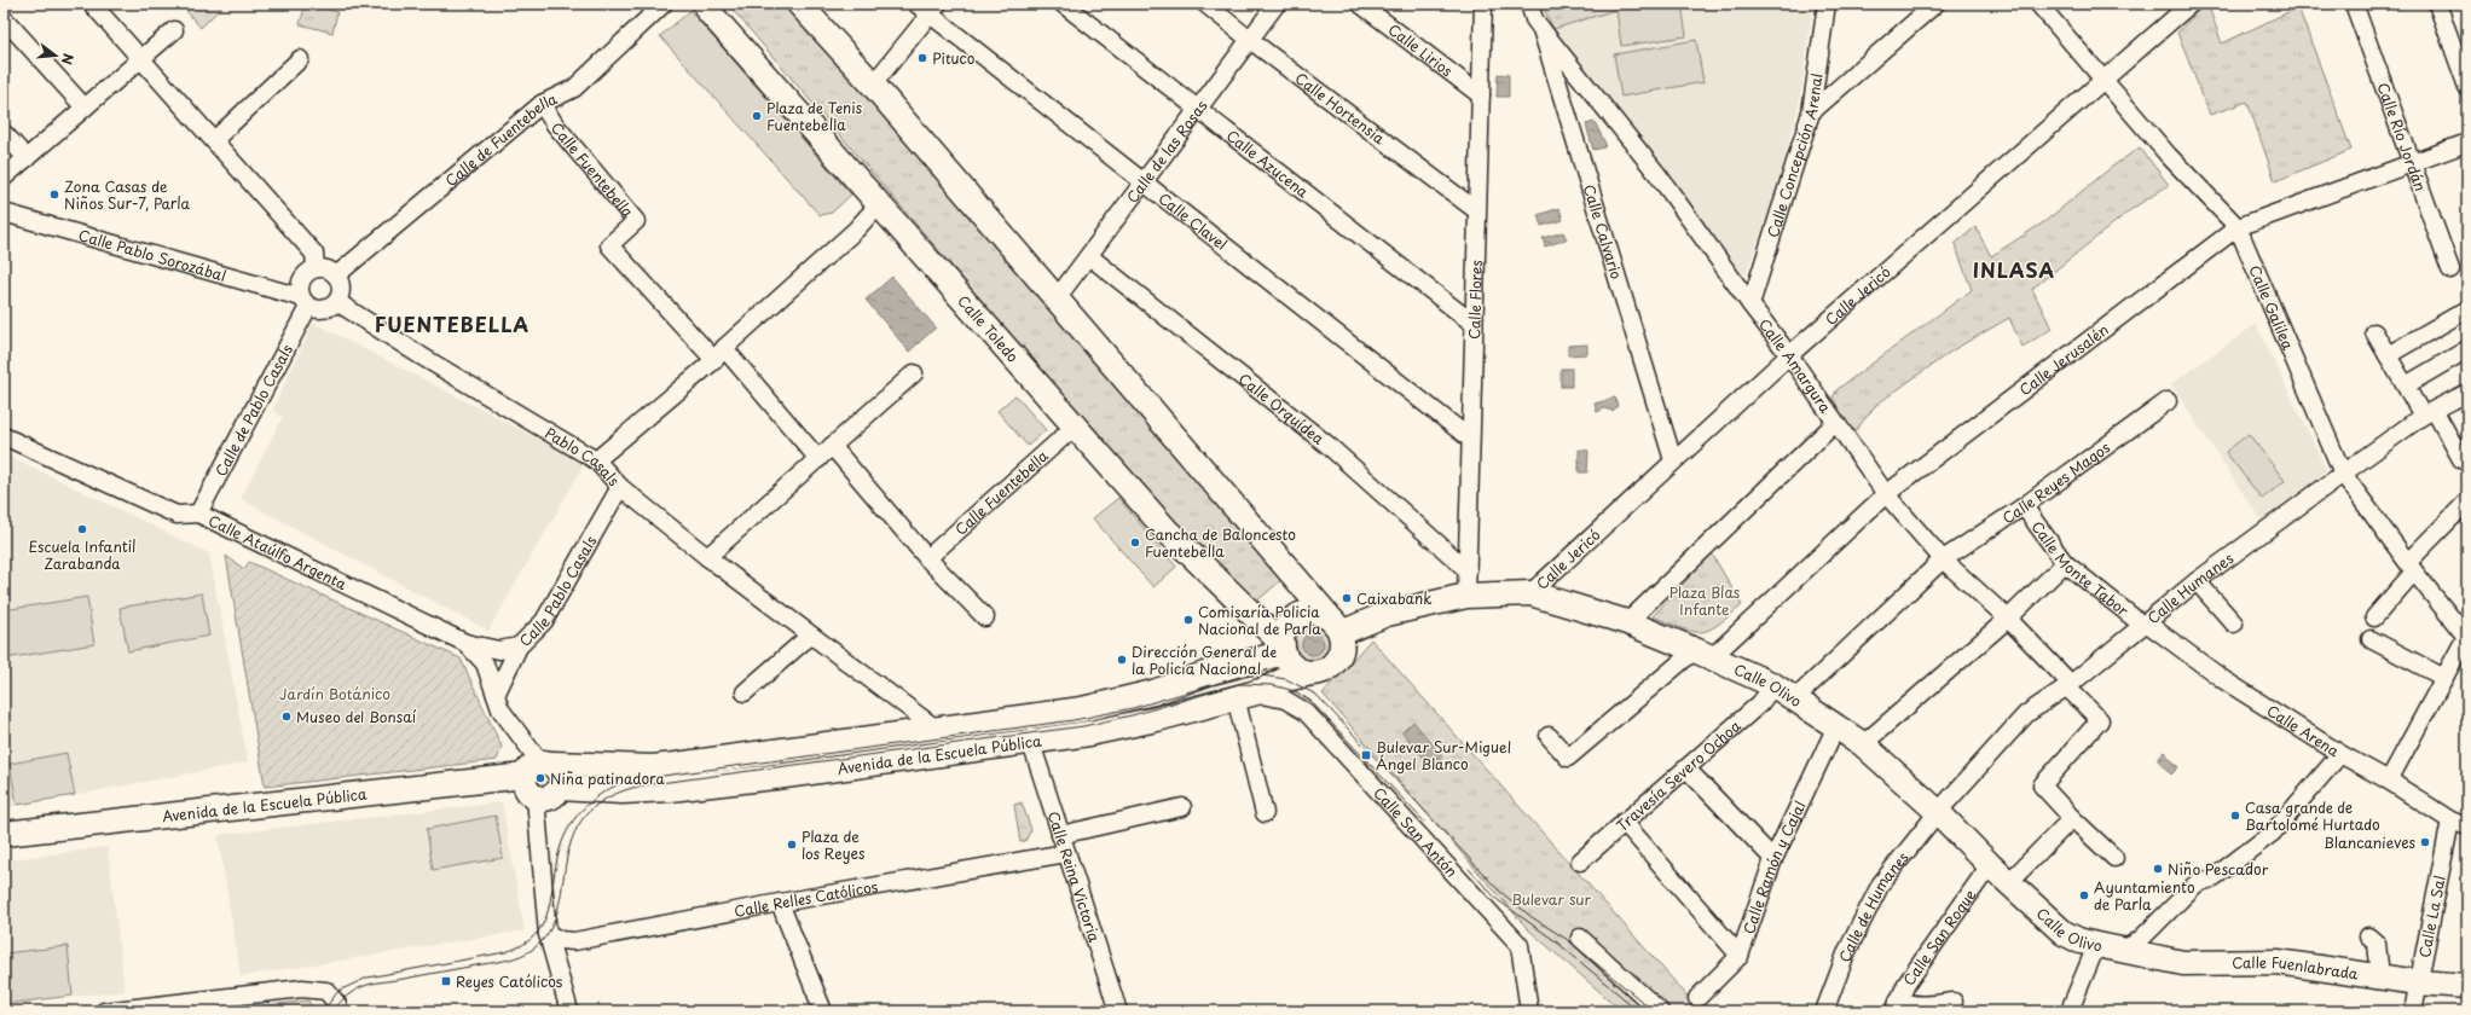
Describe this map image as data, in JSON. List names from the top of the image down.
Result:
{
  "streets": {
    "street": [
      "Calle Lirios",
      "Calle Hortensia",
      "Calle Río Jordán",
      "Calle de Fuentebella",
      "Calle de las Rosas",
      "Calle Concepción Arenal",
      "Calle Azucena",
      "Calle Fuentebella",
      "Calle Clavel",
      "Calle Calvario",
      "Calle Pablo Sorozábal",
      "Calle Jericó",
      "Calle Flores",
      "Calle Galilea",
      "Calle Toledo",
      "Calle Jerusalén",
      "Calle Amargura",
      "Calle Orquídea",
      "Calle de Pablo Casals",
      "Pablo Casals",
      "Calle Reyes Magos",
      "Calle Ataúlfo Argenta",
      "Calle Monte Tabor",
      "Calle Humanes",
      "Calle Pablo Casals",
      "Calle Olivo",
      "Calle Arena",
      "Avenida de la Escuela Pública",
      "Travesía Severo Ochoa",
      "Calle San Antón",
      "Calle Ramón y Cajal",
      "Calle Reina Victoria",
      "Calle Relles Católicos",
      "Calle de Humanes",
      "Calle La Sal",
      "Calle San Roque",
      "Calle Fuenlabrada"
    ]
  },
  "crossings": [
    ["Calle Lirios", "Calle Flores"],
    ["Calle Hortensia", "Calle de las Rosas"],
    ["Calle Hortensia", "Calle Flores"],
    ["Calle Río Jordán", "Calle Jerusalén"],
    ["Calle de Fuentebella", "Calle Fuentebella"],
    ["Calle de Fuentebella", "Calle Pablo Sorozábal"],
    ["Calle de Fuentebella", "Calle de Pablo Casals"],
    ["Calle de Fuentebella", "Pablo Casals"],
    ["Calle de las Rosas", "Calle Azucena"],
    ["Calle de las Rosas", "Calle Clavel"],
    ["Calle de las Rosas", "Calle Orquídea"],
    ["Calle Concepción Arenal", "Calle Amargura"],
    ["Calle Azucena", "Calle Flores"],
    ["Calle Fuentebella", "Calle Toledo"],
    ["Calle Clavel", "Calle Flores"],
    ["Calle Calvario", "Calle Jericó"],
    ["Calle Calvario", "Calle Amargura"],
    ["Calle Pablo Sorozábal", "Calle de Pablo Casals"],
    ["Calle Pablo Sorozábal", "Pablo Casals"],
    ["Calle Jericó", "Calle Galilea"],
    ["Calle Jericó", "Calle Amargura"],
    ["Calle Jericó", "Calle Olivo"],
    ["Calle Flores", "Calle Orquídea"],
    ["Calle Flores", "Calle Olivo"],
    ["Calle Galilea", "Calle Jerusalén"],
    ["Calle Galilea", "Calle Humanes"],
    ["Calle Toledo", "Calle Olivo"],
    ["Calle Toledo", "Avenida de la Escuela Pública"],
    ["Calle Jerusalén", "Calle Amargura"],
    ["Calle Jerusalén", "Calle Olivo"],
    ["Calle Amargura", "Calle Reyes Magos"],
    ["Calle Amargura", "Calle Humanes"],
    ["Calle de Pablo Casals", "Pablo Casals"],
    ["Calle de Pablo Casals", "Calle Ataúlfo Argenta"],
    ["Pablo Casals", "Calle Pablo Casals"],
    ["Pablo Casals", "Avenida de la Escuela Pública"],
    ["Calle Reyes Magos", "Calle Monte Tabor"],
    ["Calle Ataúlfo Argenta", "Calle Pablo Casals"],
    ["Calle Ataúlfo Argenta", "Avenida de la Escuela Pública"],
    ["Calle Monte Tabor", "Calle Humanes"],
    ["Calle Monte Tabor", "Calle Arena"],
    ["Calle Humanes", "Calle Olivo"],
    ["Calle Humanes", "Calle Arena"],
    ["Calle Humanes", "Calle de Humanes"],
    ["Calle Olivo", "Avenida de la Escuela Pública"],
    ["Calle Olivo", "Travesía Severo Ochoa"],
    ["Calle Olivo", "Calle Ramón y Cajal"],
    ["Calle Olivo", "Calle de Humanes"],
    ["Calle Olivo", "Calle San Roque"],
    ["Calle Olivo", "Calle Fuenlabrada"],
    ["Calle Arena", "Calle La Sal"],
    ["Avenida de la Escuela Pública", "Calle San Antón"],
    ["Avenida de la Escuela Pública", "Calle Reina Victoria"],
    ["Calle Reina Victoria", "Calle Relles Católicos"],
    ["Calle La Sal", "Calle Fuenlabrada"]
  ],
  "districts": ["INLASA", "FUENTEBELLA"],
  "parks": ["Plaza Blas Infante", "Jardín Botánico", "Bulevar sur"],
  "places": {
    "other": [
      "Pituco",
      "Plaza de Tenis Fuentebella",
      "Zona Casas de Niños Sur-7, Parla",
      "Escuela Infantil Zarabanda",
      "Cancha de Baloncesto Fuentebella",
      "Caixabank",
      "Comisaría Policia Nacional de Parla",
      "Dirección General de la Policía Nacional",
      "Museo del Bonsaí",
      "Niña patinadora",
      "Casa grande de Bartolomé Hurtado",
      "Blancanieves",
      "Plaza de los Reyes",
      "Niño Pescador",
      "Ayuntamiento de Parla"
    ],
    "transit": ["Bulevar Sur-Miguel Ángel Blanco", "Reyes Católicos"]
  },
  "north": "right"
}
